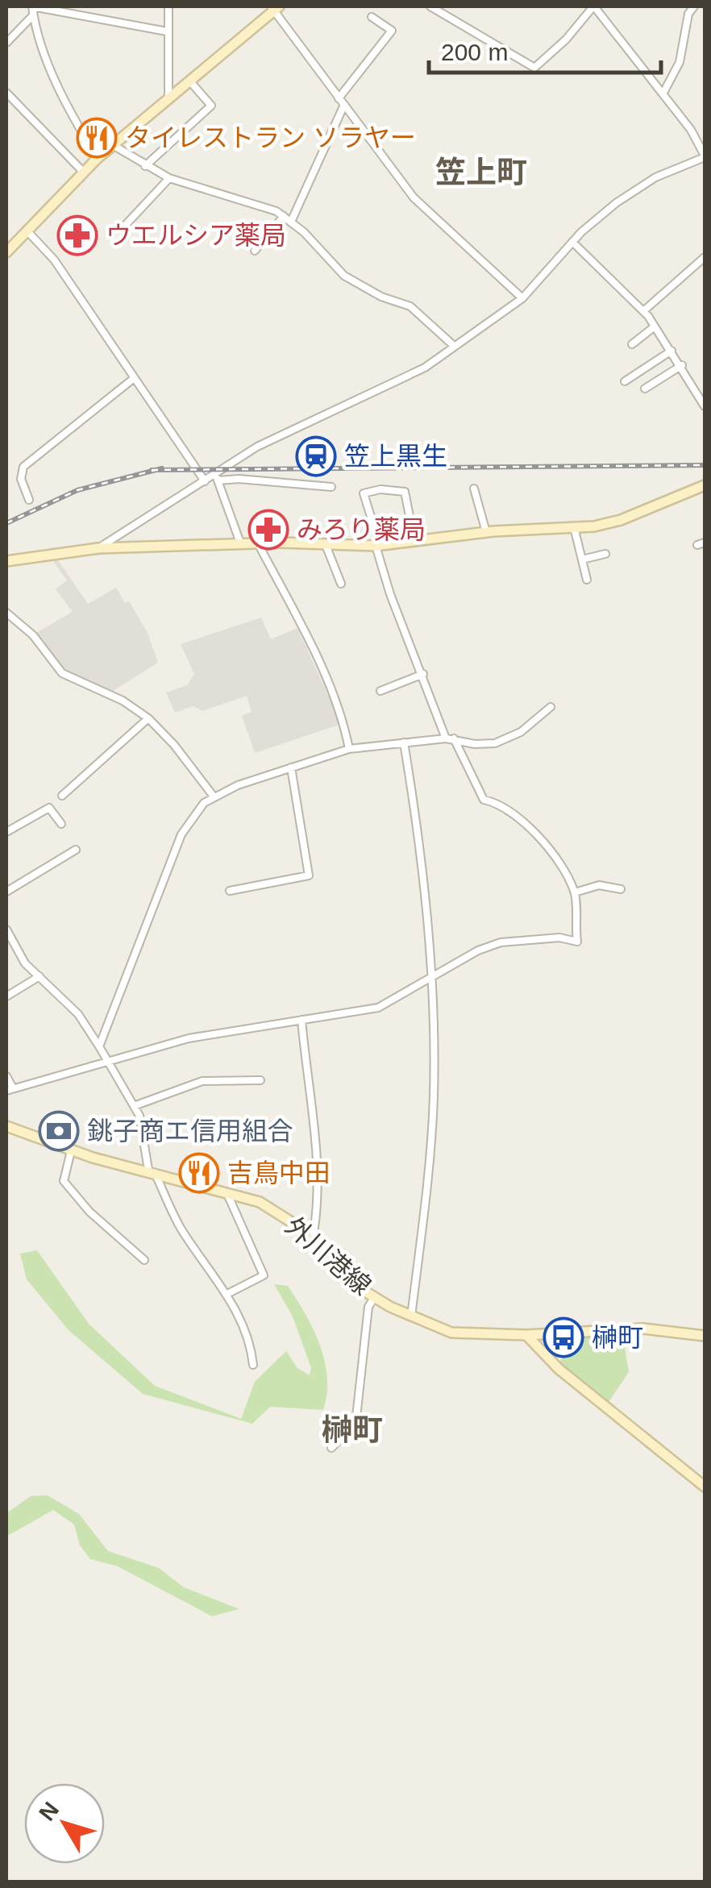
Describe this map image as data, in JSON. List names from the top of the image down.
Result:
{
  "streets": {
    "street": ["外川港線"]
  },
  "districts": ["笠上町", "榊町"],
  "places": {
    "restaurant": ["タイレストラン ソラヤー", "吉鳥中田"],
    "pharmacy": ["ウエルシア薬局", "みろり薬局"],
    "station": ["笠上黒生"],
    "bank": ["銚子商エ信用組合"],
    "bus stop": ["榊町"]
  },
  "scale_bar": "200 m",
  "north": "top left"
}
